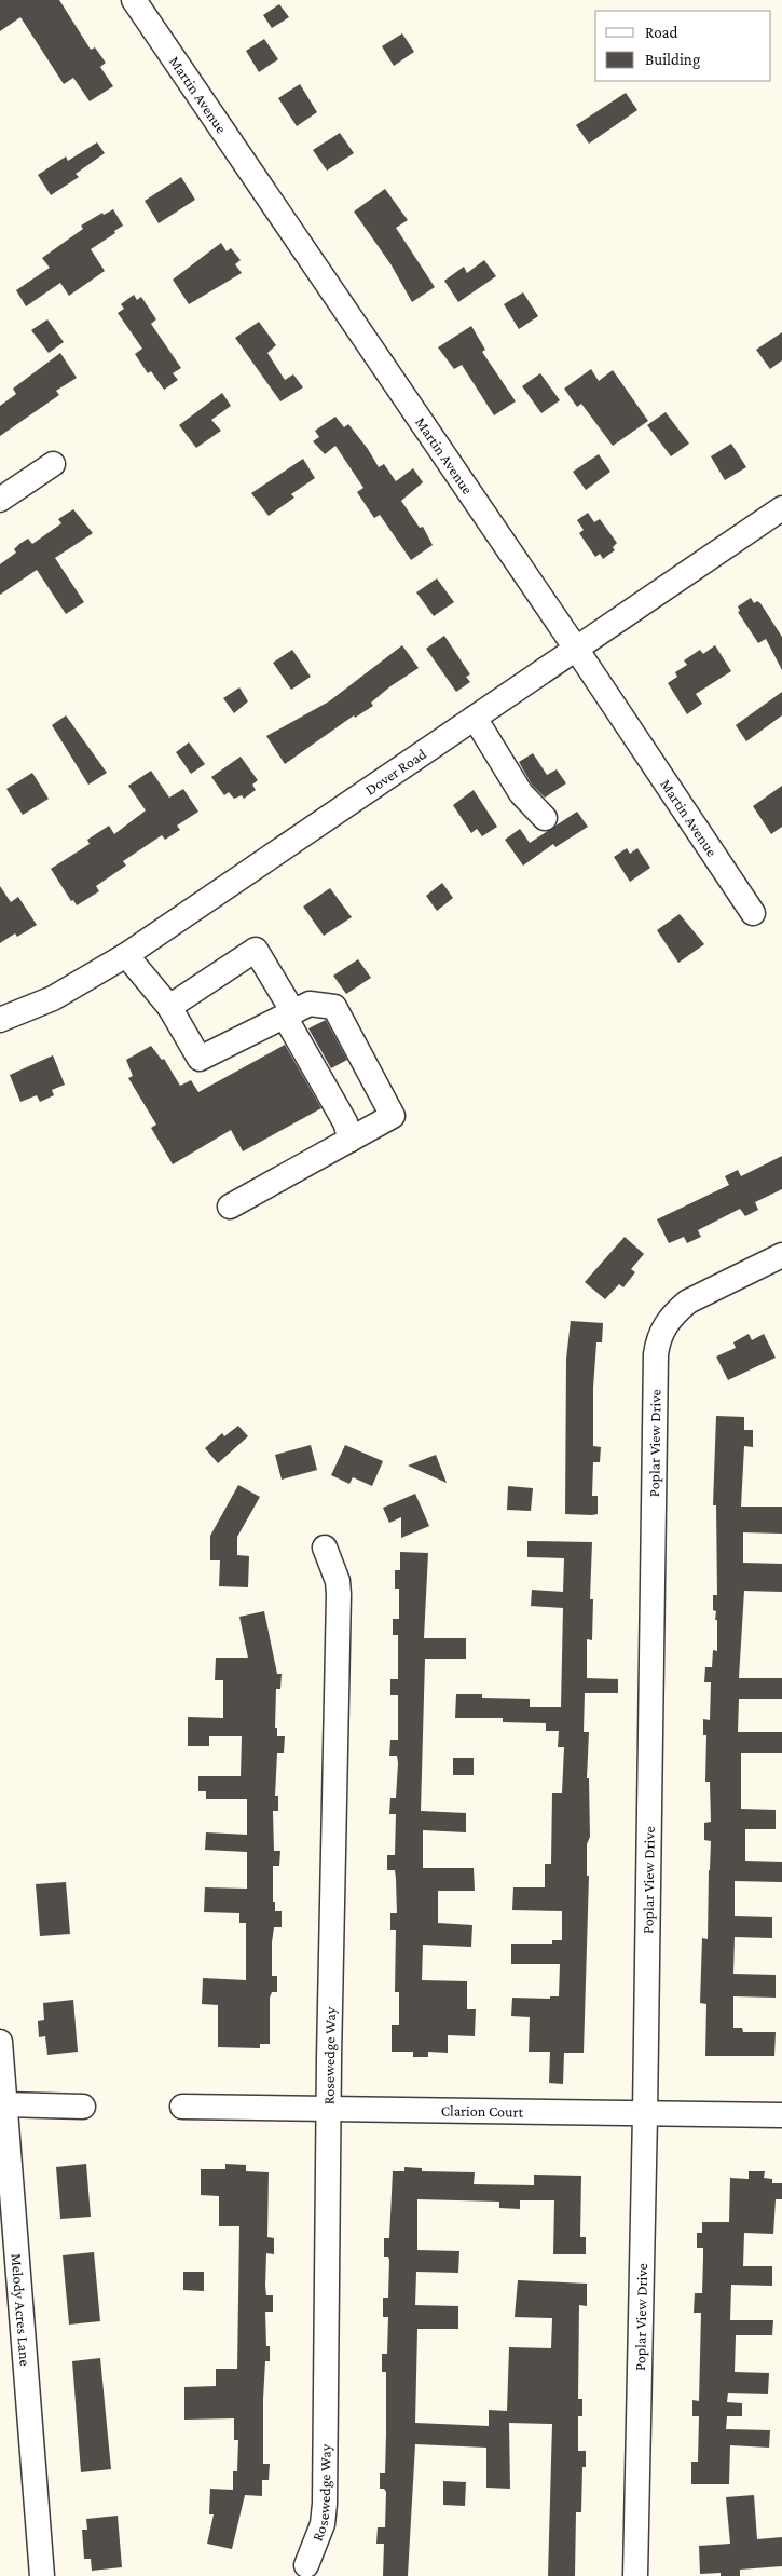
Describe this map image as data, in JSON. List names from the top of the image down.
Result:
{
  "streets": {
    "street": [
      "Martin Avenue",
      "Dover Road",
      "Poplar View Drive",
      "Rosewedge Way",
      "Clarion Court",
      "Melody Acres Lane"
    ]
  },
  "crossings": [
    ["Martin Avenue", "Dover Road"],
    ["Poplar View Drive", "Clarion Court"],
    ["Rosewedge Way", "Clarion Court"]
  ],
  "legend": ["Road", "Building"]
}
